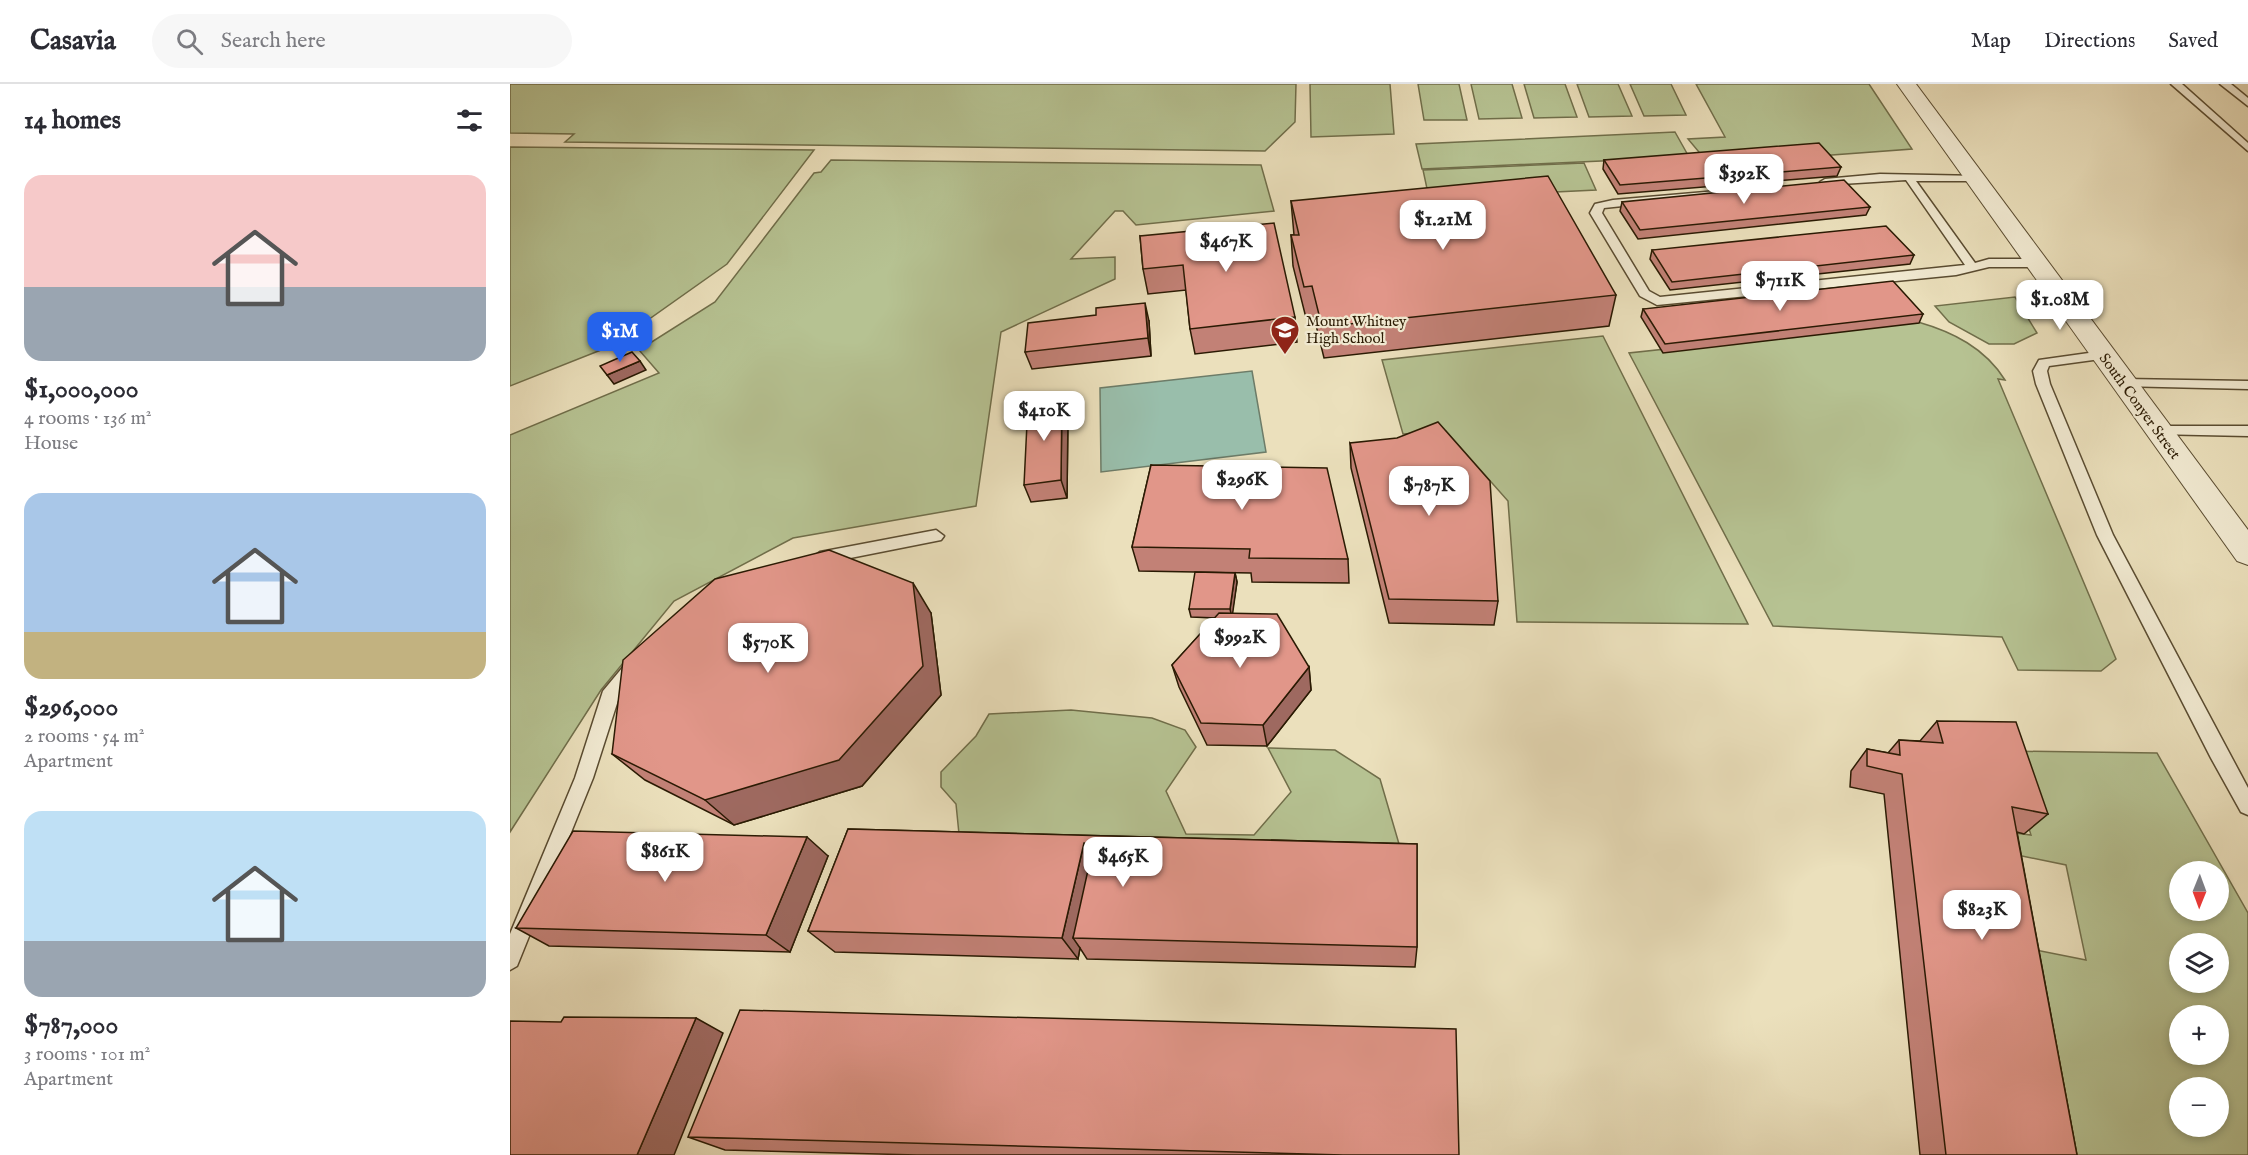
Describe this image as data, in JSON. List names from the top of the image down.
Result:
{
  "streets": {
    "street": ["South Conyer Street"]
  },
  "places": {
    "school or university": ["Mount Whitney High School"]
  },
  "north": "bottom",
  "page": {
    "header": "Casavia",
    "search": "Search here",
    "nav": ["Map", "Directions", "Saved"],
    "heading": "14 homes",
    "price": [
      "$392K",
      "$1.21M",
      "$467K",
      "$711K",
      "$1.08M",
      "$1M",
      "$410K",
      "$296K",
      "$787K",
      "$992K",
      "$570K",
      "$861K",
      "$465K",
      "$823K"
    ],
    "list": [
      {
        "name": "$1,000,000",
        "note": "4 rooms · 136 m² · House"
      },
      {
        "name": "$296,000",
        "note": "2 rooms · 54 m² · Apartment"
      },
      {
        "name": "$787,000",
        "note": "3 rooms · 101 m² · Apartment"
      }
    ],
    "map_buttons": ["+", "−"]
  }
}
